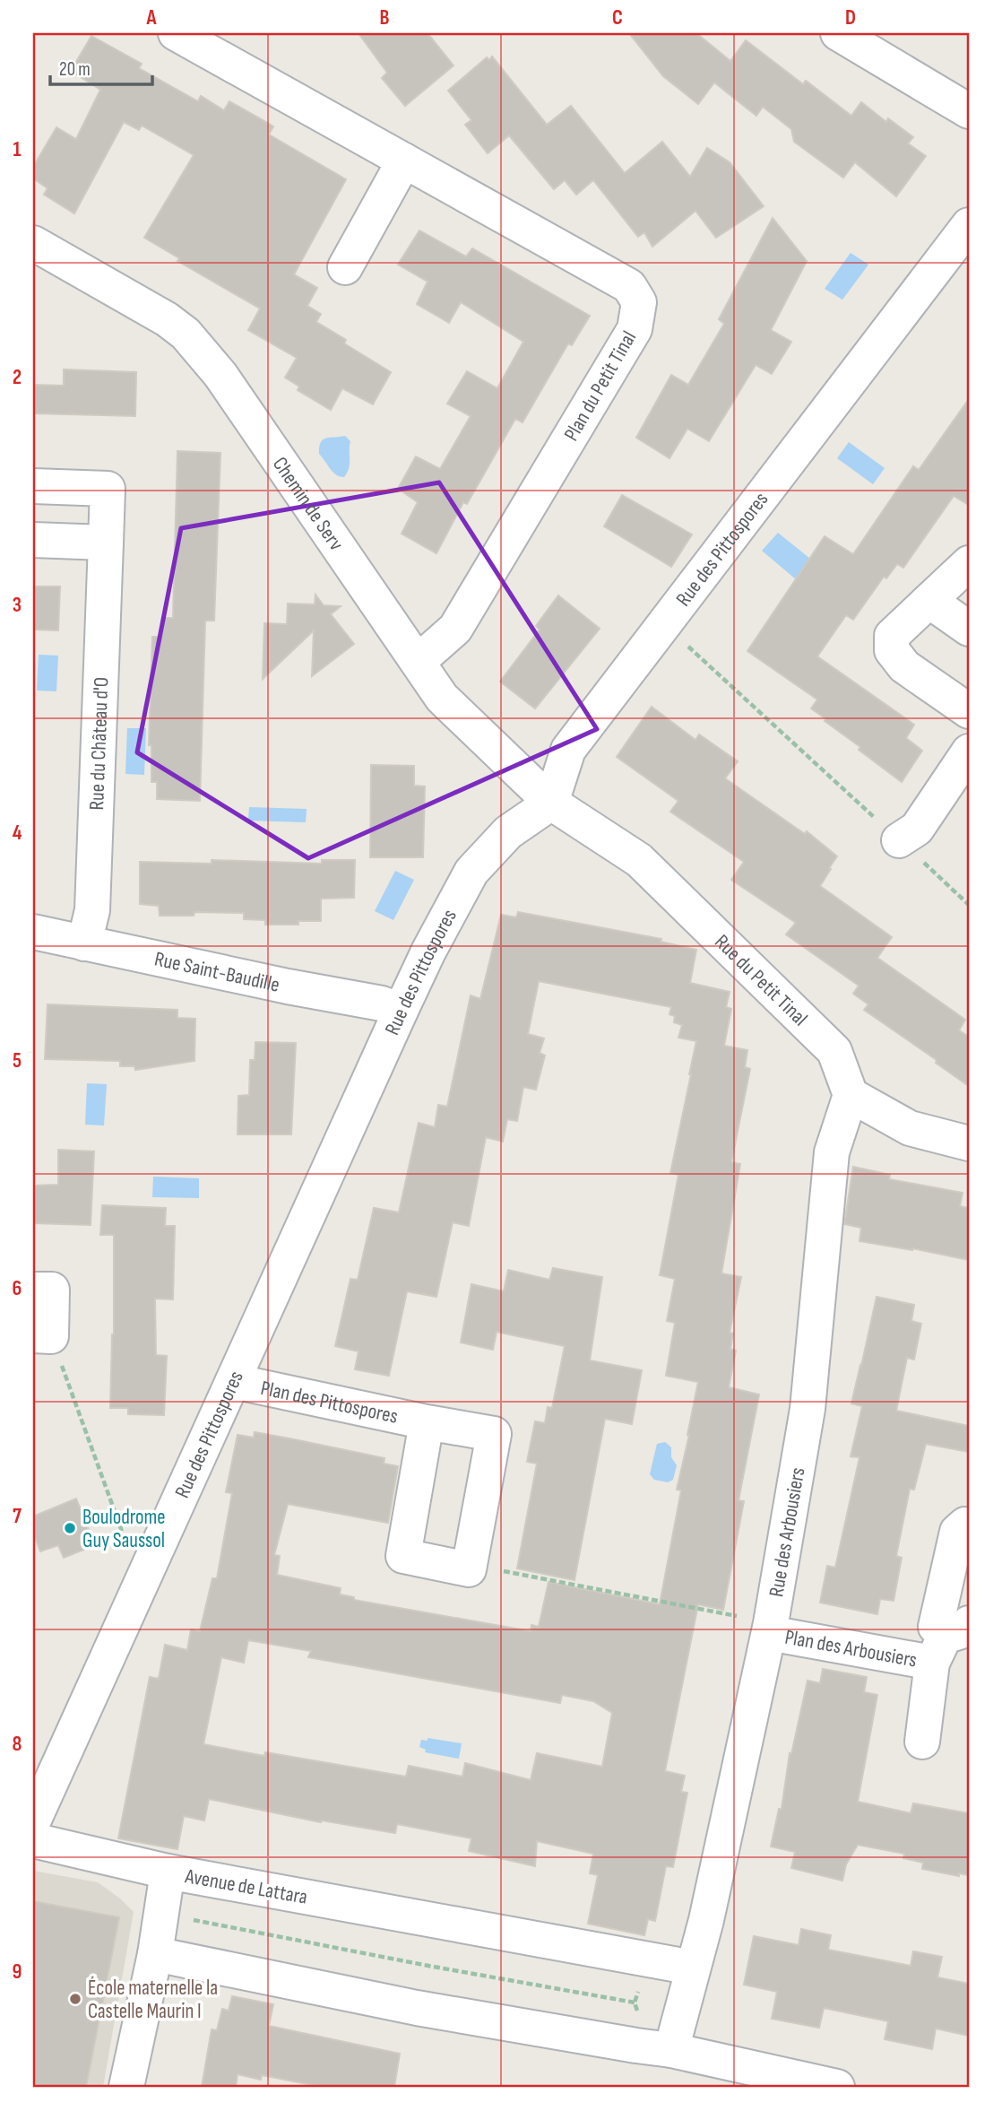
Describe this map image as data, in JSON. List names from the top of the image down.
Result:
{
  "streets": {
    "street": [
      "Plan du Petit Tinal",
      "Chemin de Serv",
      "Rue des Pittospores",
      "Rue du Château d'O",
      "Rue Saint-Baudille",
      "Rue du Petit Tinal",
      "Plan des Pittospores",
      "Rue des Arbousiers",
      "Plan des Arbousiers",
      "Avenue de Lattara"
    ]
  },
  "crossings": [
    ["Plan du Petit Tinal", "Chemin de Serv"],
    ["Chemin de Serv", "Rue des Pittospores"],
    ["Chemin de Serv", "Rue du Petit Tinal"],
    ["Rue des Pittospores", "Rue Saint-Baudille"],
    ["Rue des Pittospores", "Rue du Petit Tinal"],
    ["Rue des Pittospores", "Plan des Pittospores"],
    ["Rue du Château d'O", "Rue Saint-Baudille"],
    ["Rue du Petit Tinal", "Rue des Arbousiers"],
    ["Rue des Arbousiers", "Plan des Arbousiers"],
    ["Rue des Arbousiers", "Avenue de Lattara"]
  ],
  "places": ["Boulodrome Guy Saussol", "École maternelle la Castelle Maurin I"],
  "scale_bar": "20 m",
  "grid": {
    "columns": [
      "A",
      "B",
      "C",
      "D"
    ],
    "rows": [
      "1",
      "2",
      "3",
      "4",
      "5",
      "6",
      "7",
      "8",
      "9"
    ]
  }
}
